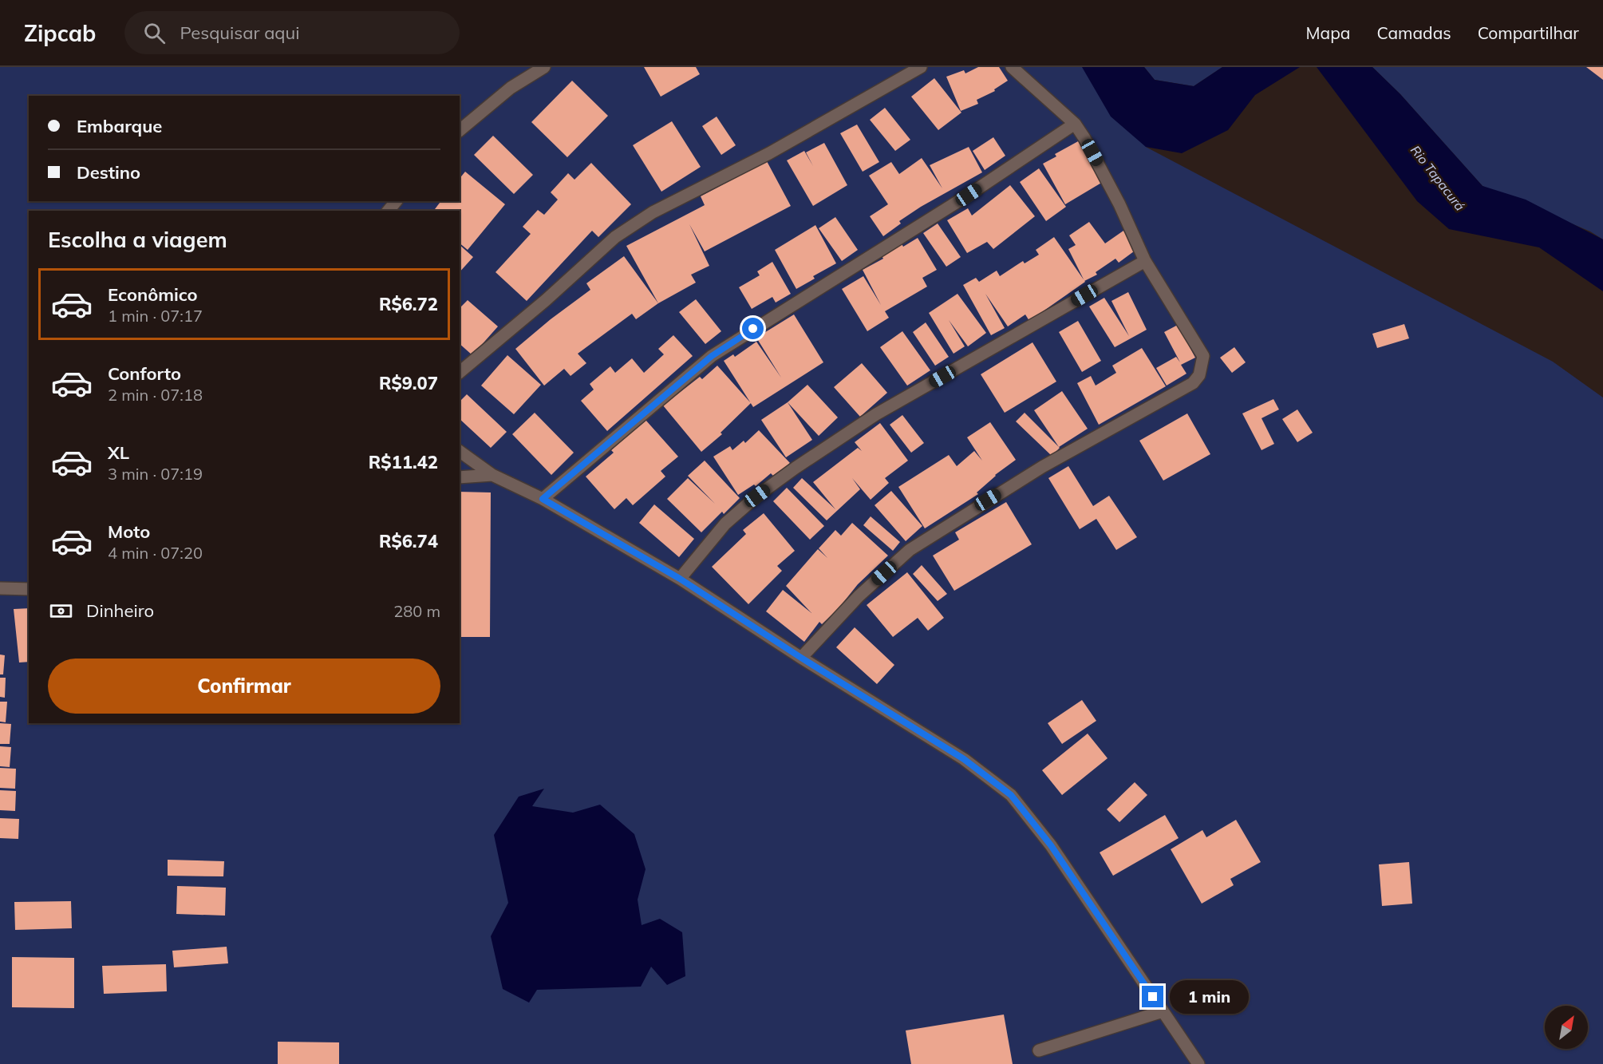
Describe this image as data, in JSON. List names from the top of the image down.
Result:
{
  "water": ["Rio Tapacurá"],
  "north": "top right",
  "page": {
    "header": "Zipcab",
    "search": "Pesquisar aqui",
    "nav": ["Mapa", "Camadas", "Compartilhar"],
    "banner": ["Embarque", "Destino"],
    "heading": "Escolha a viagem",
    "list": [
      {
        "name": "Econômico",
        "note": "1 min · 07:17",
        "value": "R$6.72"
      },
      {
        "name": "Conforto",
        "note": "2 min · 07:18",
        "value": "R$9.07"
      },
      {
        "name": "XL",
        "note": "3 min · 07:19",
        "value": "R$11.42"
      },
      {
        "name": "Moto",
        "note": "4 min · 07:20",
        "value": "R$6.74"
      }
    ],
    "pay": ["Dinheiro", "280 m"],
    "buttons": "Confirmar",
    "bubble": "1 min"
  }
}
